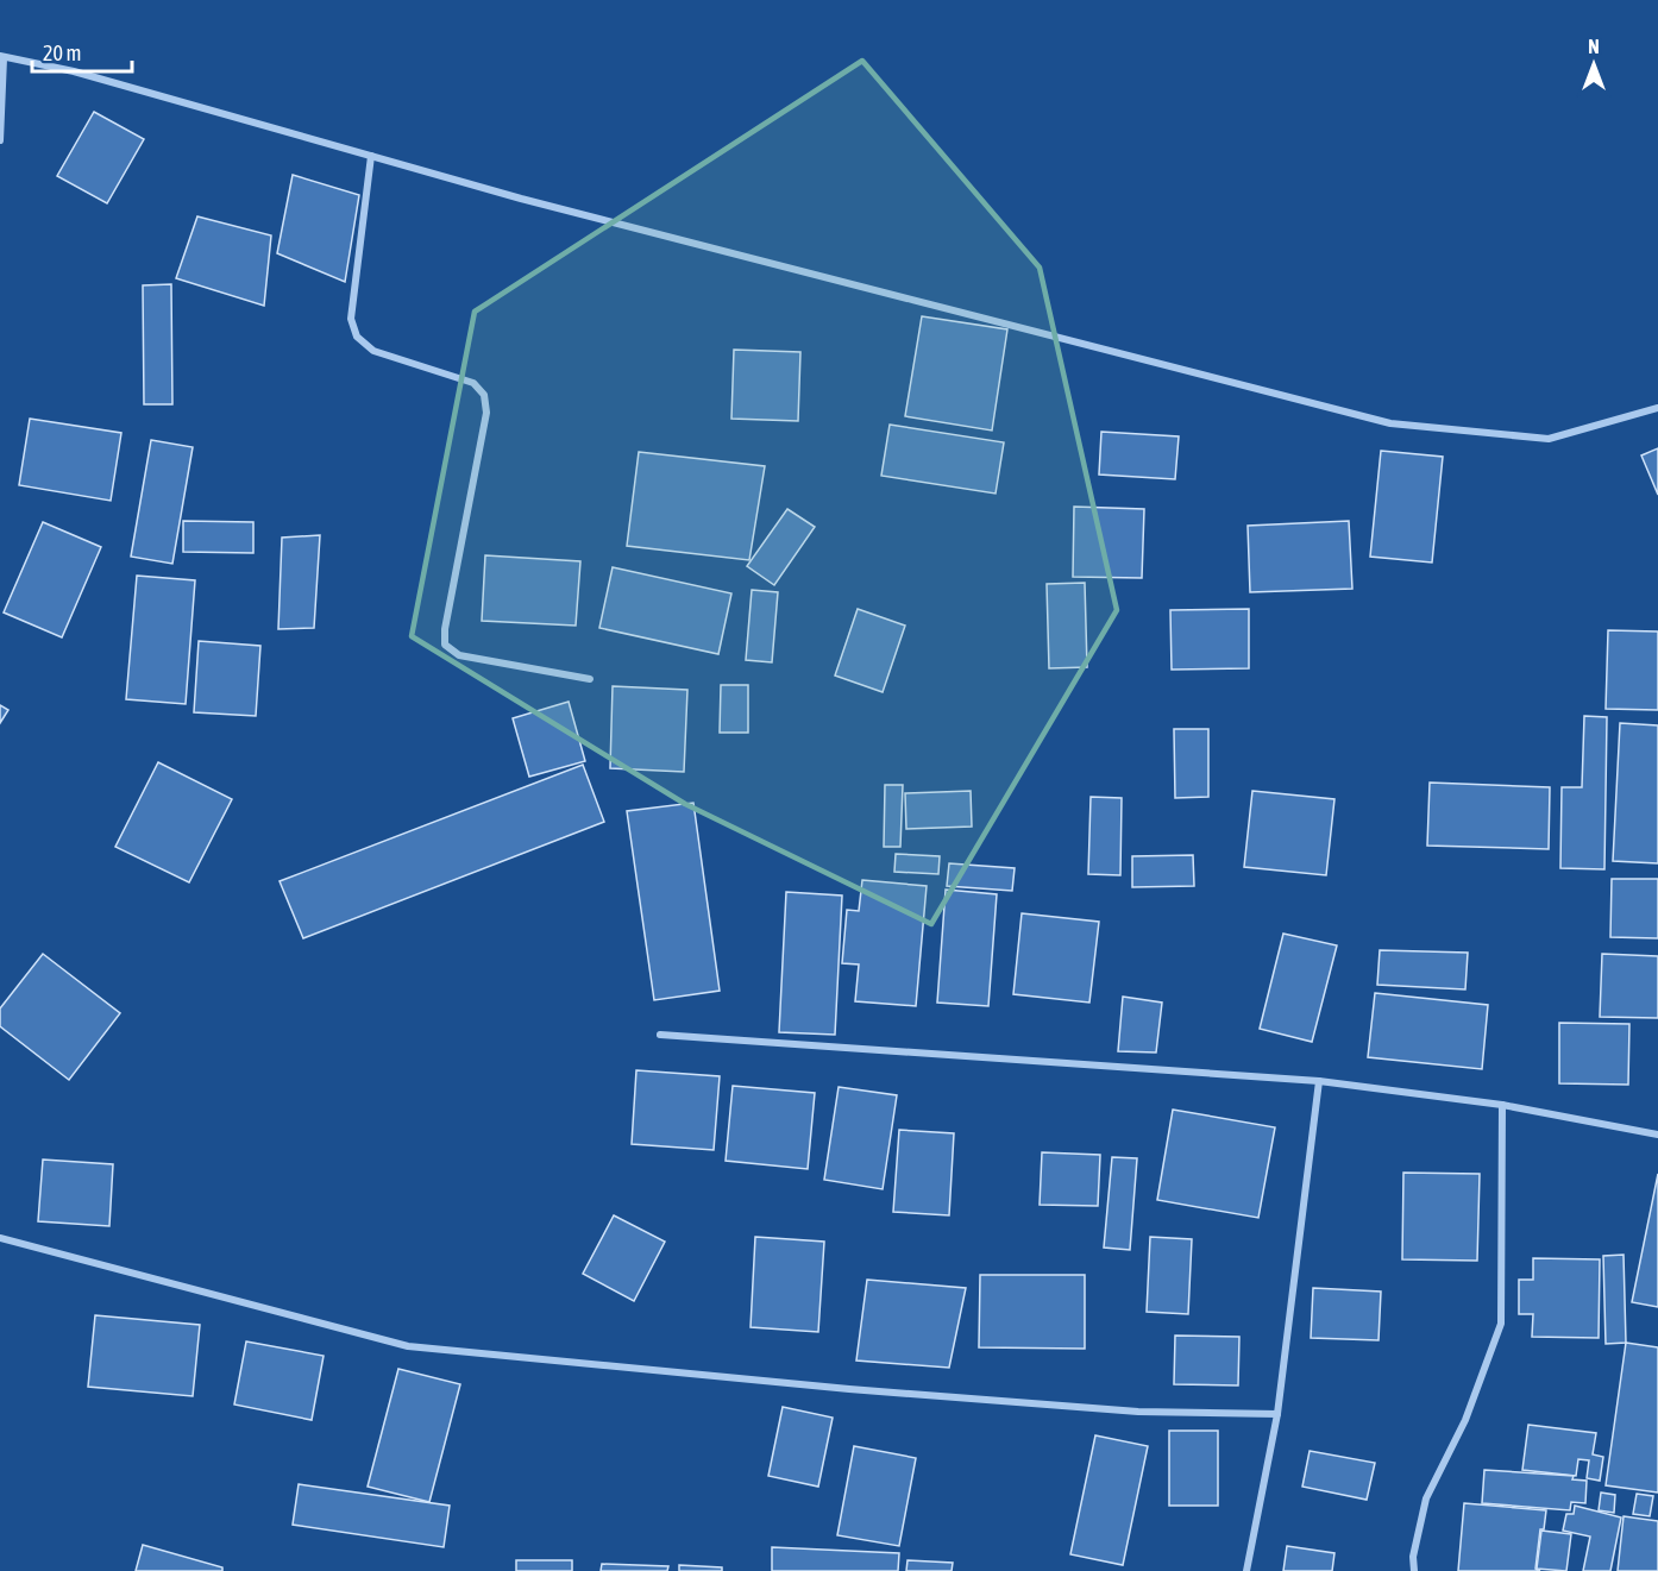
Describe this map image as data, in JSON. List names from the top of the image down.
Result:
{
  "scale_bar": "20 m",
  "north": "top"
}
